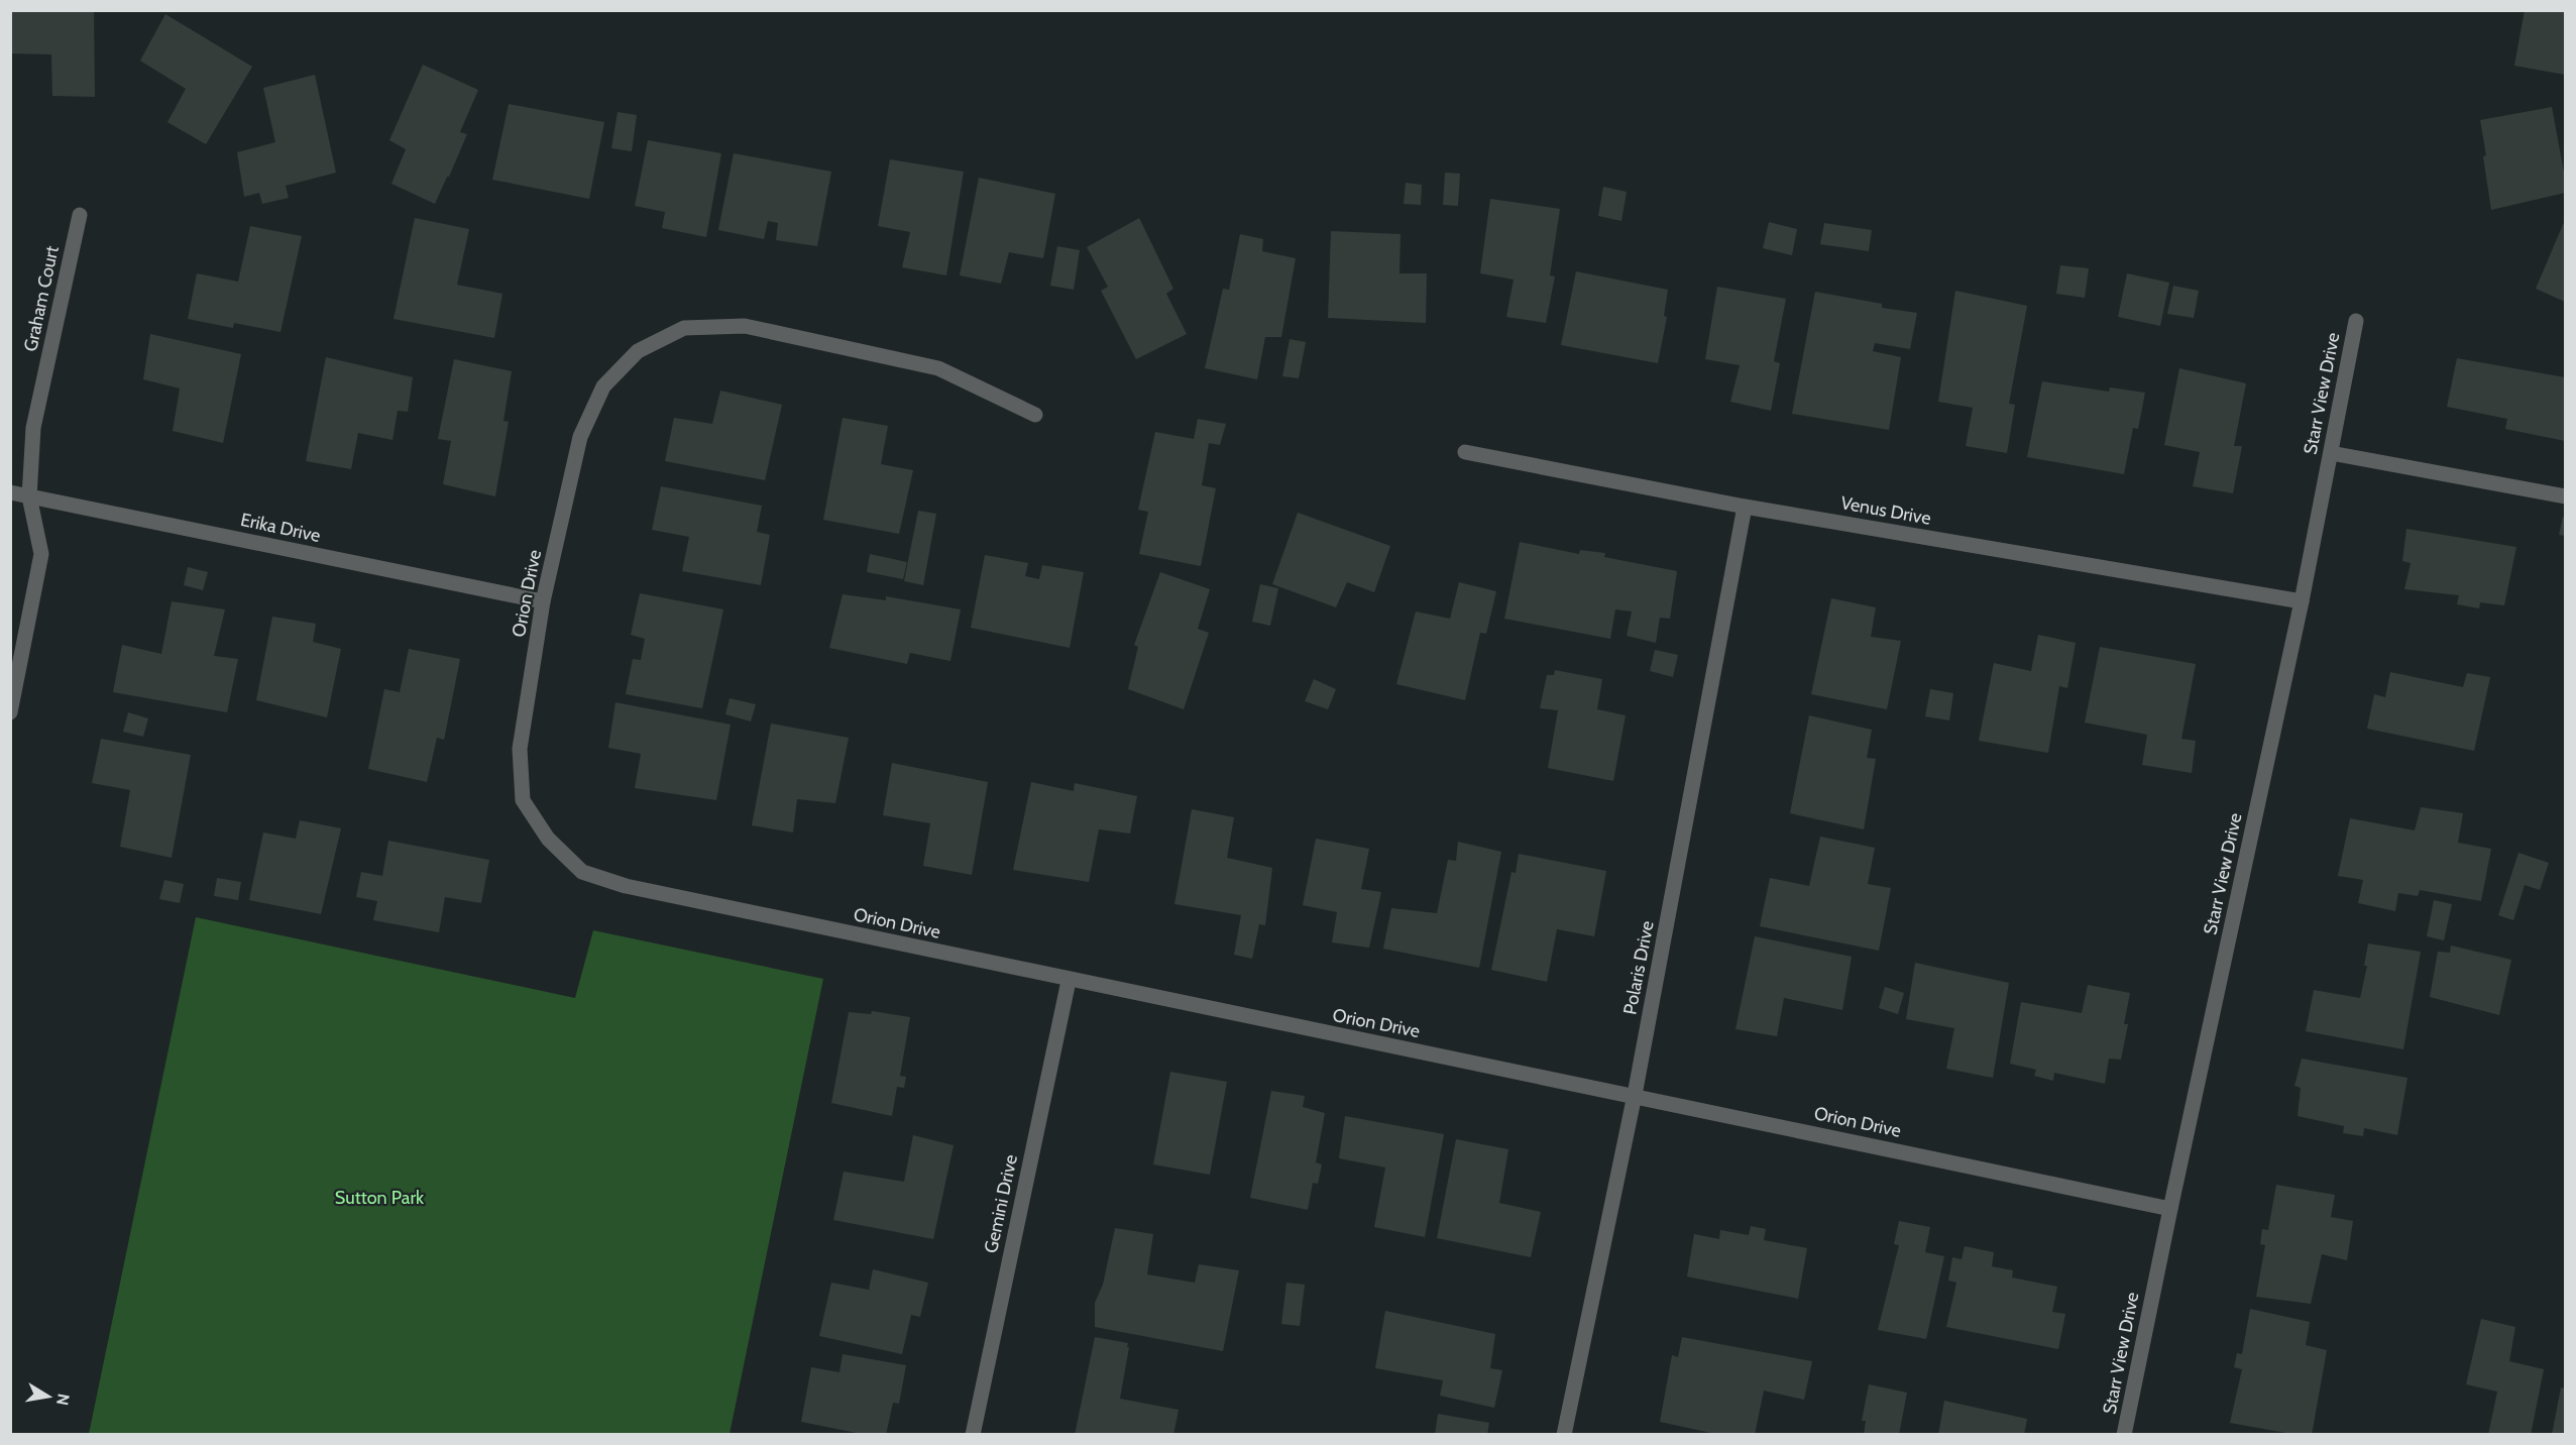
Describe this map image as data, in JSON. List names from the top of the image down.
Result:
{
  "streets": {
    "street": [
      "Graham Court",
      "Starr View Drive",
      "Venus Drive",
      "Erika Drive",
      "Orion Drive",
      "Polaris Drive",
      "Gemini Drive"
    ]
  },
  "crossings": [
    ["Graham Court", "Erika Drive"],
    ["Starr View Drive", "Venus Drive"],
    ["Starr View Drive", "Orion Drive"],
    ["Venus Drive", "Polaris Drive"],
    ["Erika Drive", "Orion Drive"],
    ["Orion Drive", "Polaris Drive"],
    ["Orion Drive", "Gemini Drive"]
  ],
  "parks": ["Sutton Park"],
  "north": "right"
}
